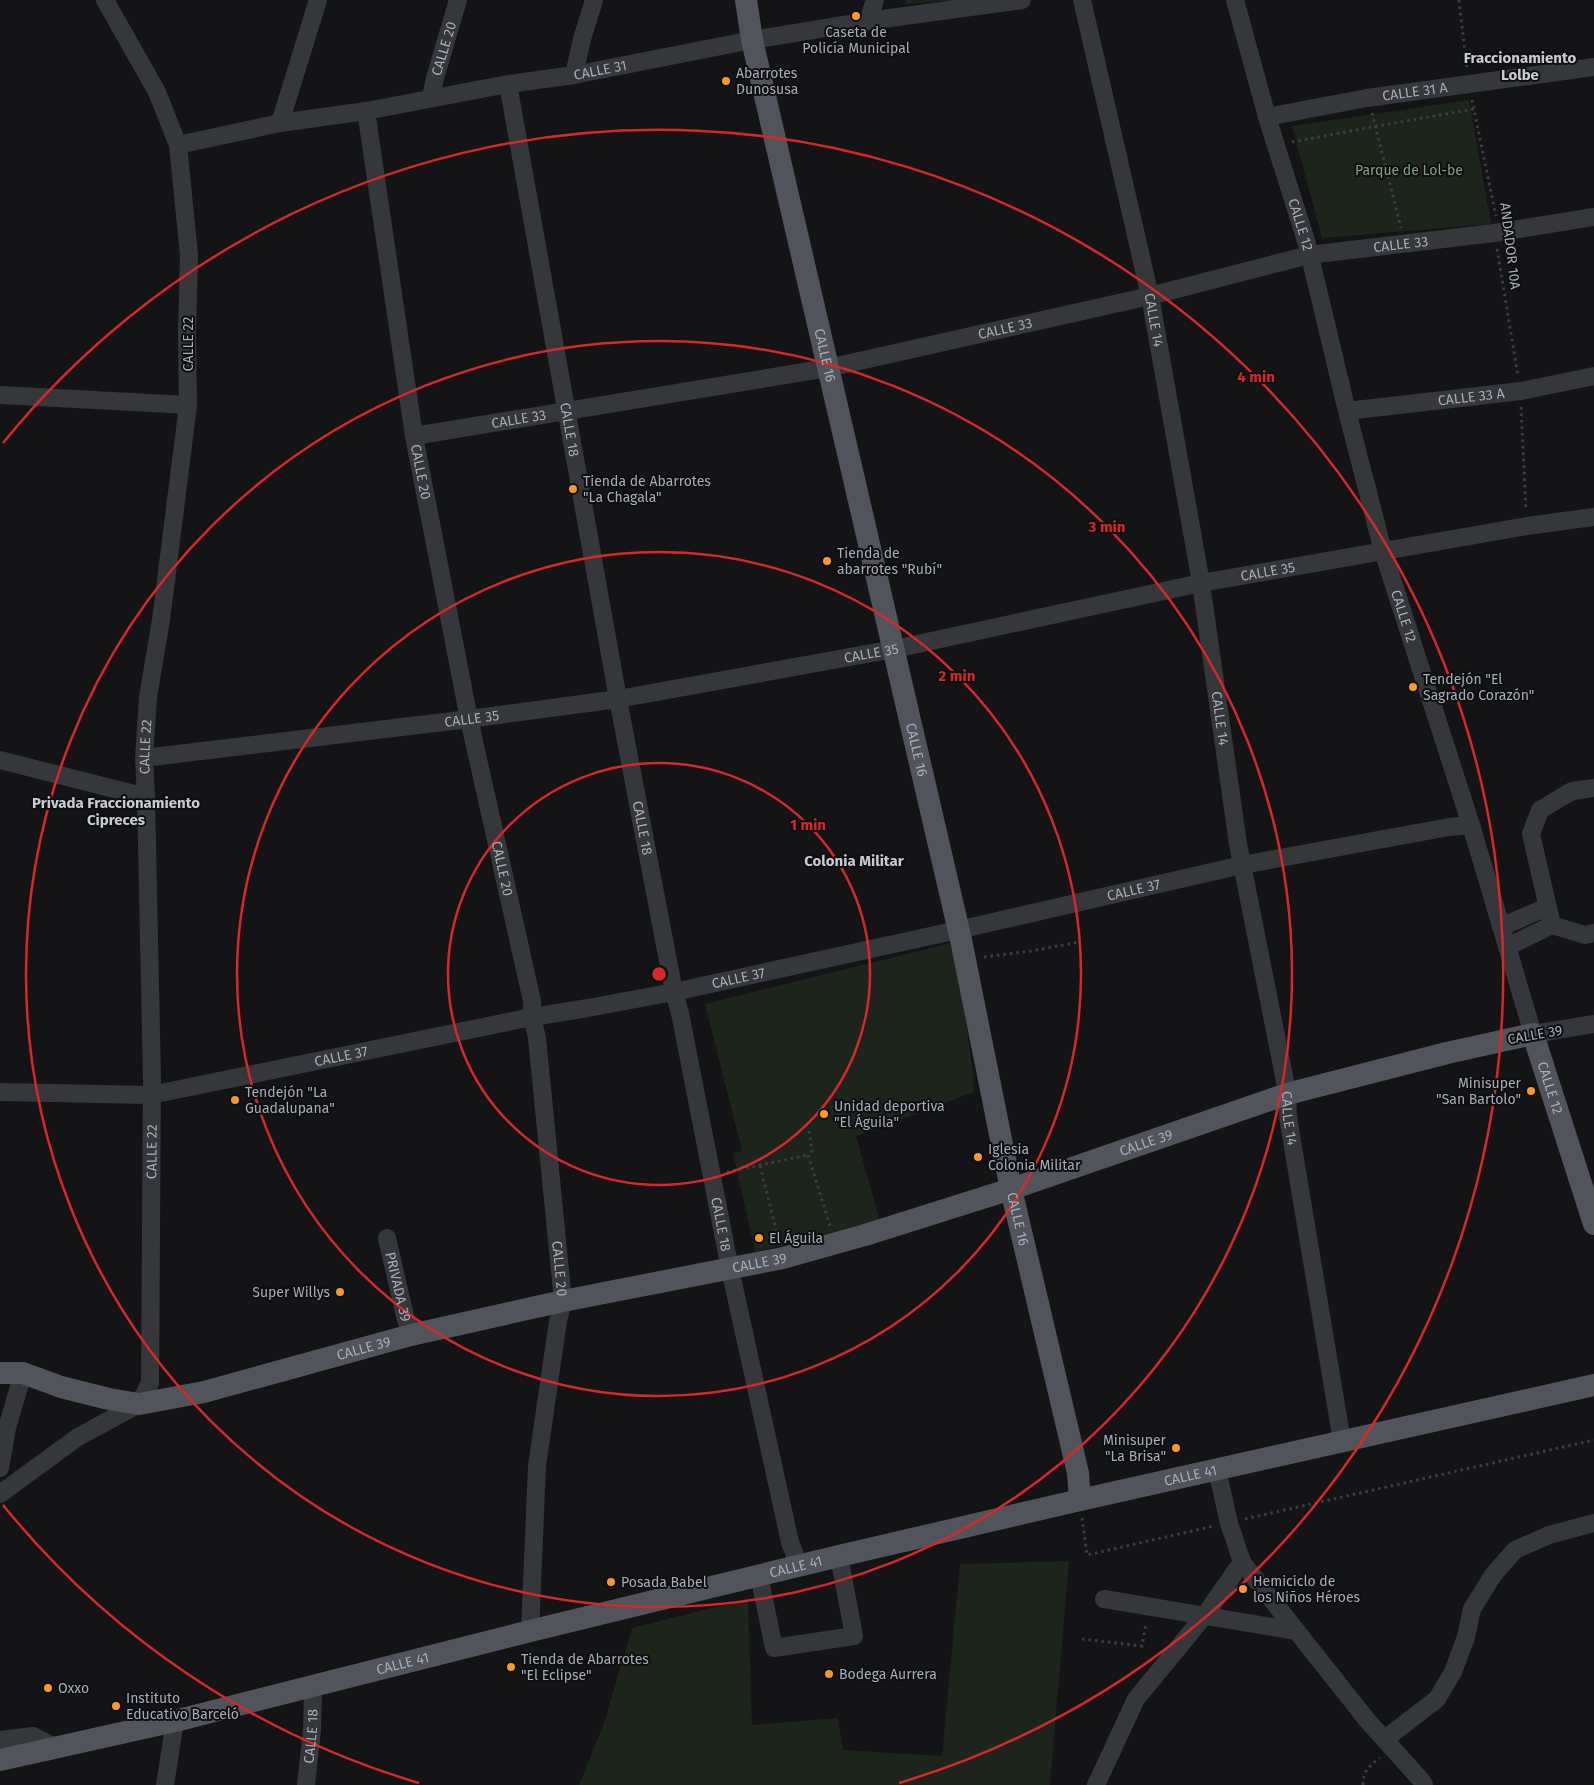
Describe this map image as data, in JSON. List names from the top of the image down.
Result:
{
  "streets": {
    "main road": [
      "CALLE 12",
      "CALLE 16",
      "CALLE 39",
      "CALLE 41"
    ],
    "street": [
      "CALLE 20",
      "CALLE 31",
      "CALLE 31 A",
      "CALLE 33",
      "CALLE 14",
      "CALLE 22",
      "CALLE 33 A",
      "CALLE 18",
      "CALLE 35",
      "CALLE 37",
      "PRIVADA 39"
    ],
    "path": ["ANDADOR 10A"]
  },
  "crossings": [
    ["CALLE 20", "CALLE 31"],
    ["CALLE 20", "CALLE 33"],
    ["CALLE 20", "CALLE 35"],
    ["CALLE 20", "CALLE 37"],
    ["CALLE 20", "CALLE 39"],
    ["CALLE 20", "CALLE 41"],
    ["CALLE 31", "CALLE 22"],
    ["CALLE 31", "CALLE 16"],
    ["CALLE 31", "CALLE 18"],
    ["CALLE 31 A", "CALLE 12"],
    ["CALLE 31 A", "ANDADOR 10A"],
    ["CALLE 12", "CALLE 33"],
    ["CALLE 12", "CALLE 33 A"],
    ["CALLE 12", "CALLE 35"],
    ["CALLE 12", "CALLE 37"],
    ["CALLE 12", "CALLE 39"],
    ["CALLE 33", "ANDADOR 10A"],
    ["CALLE 33", "CALLE 14"],
    ["CALLE 33", "CALLE 16"],
    ["CALLE 33", "CALLE 18"],
    ["ANDADOR 10A", "CALLE 33 A"],
    ["ANDADOR 10A", "CALLE 35"],
    ["CALLE 14", "CALLE 35"],
    ["CALLE 14", "CALLE 37"],
    ["CALLE 14", "CALLE 39"],
    ["CALLE 14", "CALLE 41"],
    ["CALLE 22", "CALLE 35"],
    ["CALLE 22", "CALLE 37"],
    ["CALLE 22", "CALLE 39"],
    ["CALLE 16", "CALLE 35"],
    ["CALLE 16", "CALLE 37"],
    ["CALLE 16", "CALLE 39"],
    ["CALLE 16", "CALLE 41"],
    ["CALLE 18", "CALLE 35"],
    ["CALLE 18", "CALLE 37"],
    ["CALLE 18", "CALLE 39"],
    ["CALLE 18", "CALLE 41"],
    ["CALLE 39", "PRIVADA 39"]
  ],
  "districts": ["Fraccionamiento Lolbe", "Privada Fraccionamiento Cipreces", "Colonia Militar"],
  "parks": ["Parque de Lol-be"],
  "places": [
    "Caseta de Policía Municipal",
    "Abarrotes Dunosusa",
    "Tienda de Abarrotes \"La Chagala\"",
    "Tienda de abarrotes \"Rubí\"",
    "Tendejón \"El Sagrado Corazón\"",
    "Minisuper \"San Bartolo\"",
    "Tendejón \"La Guadalupana\"",
    "Unidad deportiva \"El Águila\"",
    "Iglesia Colonia Militar",
    "El Águila",
    "Super Willys",
    "Minisuper \"La Brisa\"",
    "Posada Babel",
    "Hemiciclo de los Niños Héroes",
    "Tienda de Abarrotes \"El Eclipse\"",
    "Bodega Aurrera",
    "Oxxo",
    "Instituto Educativo Barceló"
  ],
  "rings": [
    "4 min",
    "3 min",
    "2 min",
    "1 min"
  ]
}
